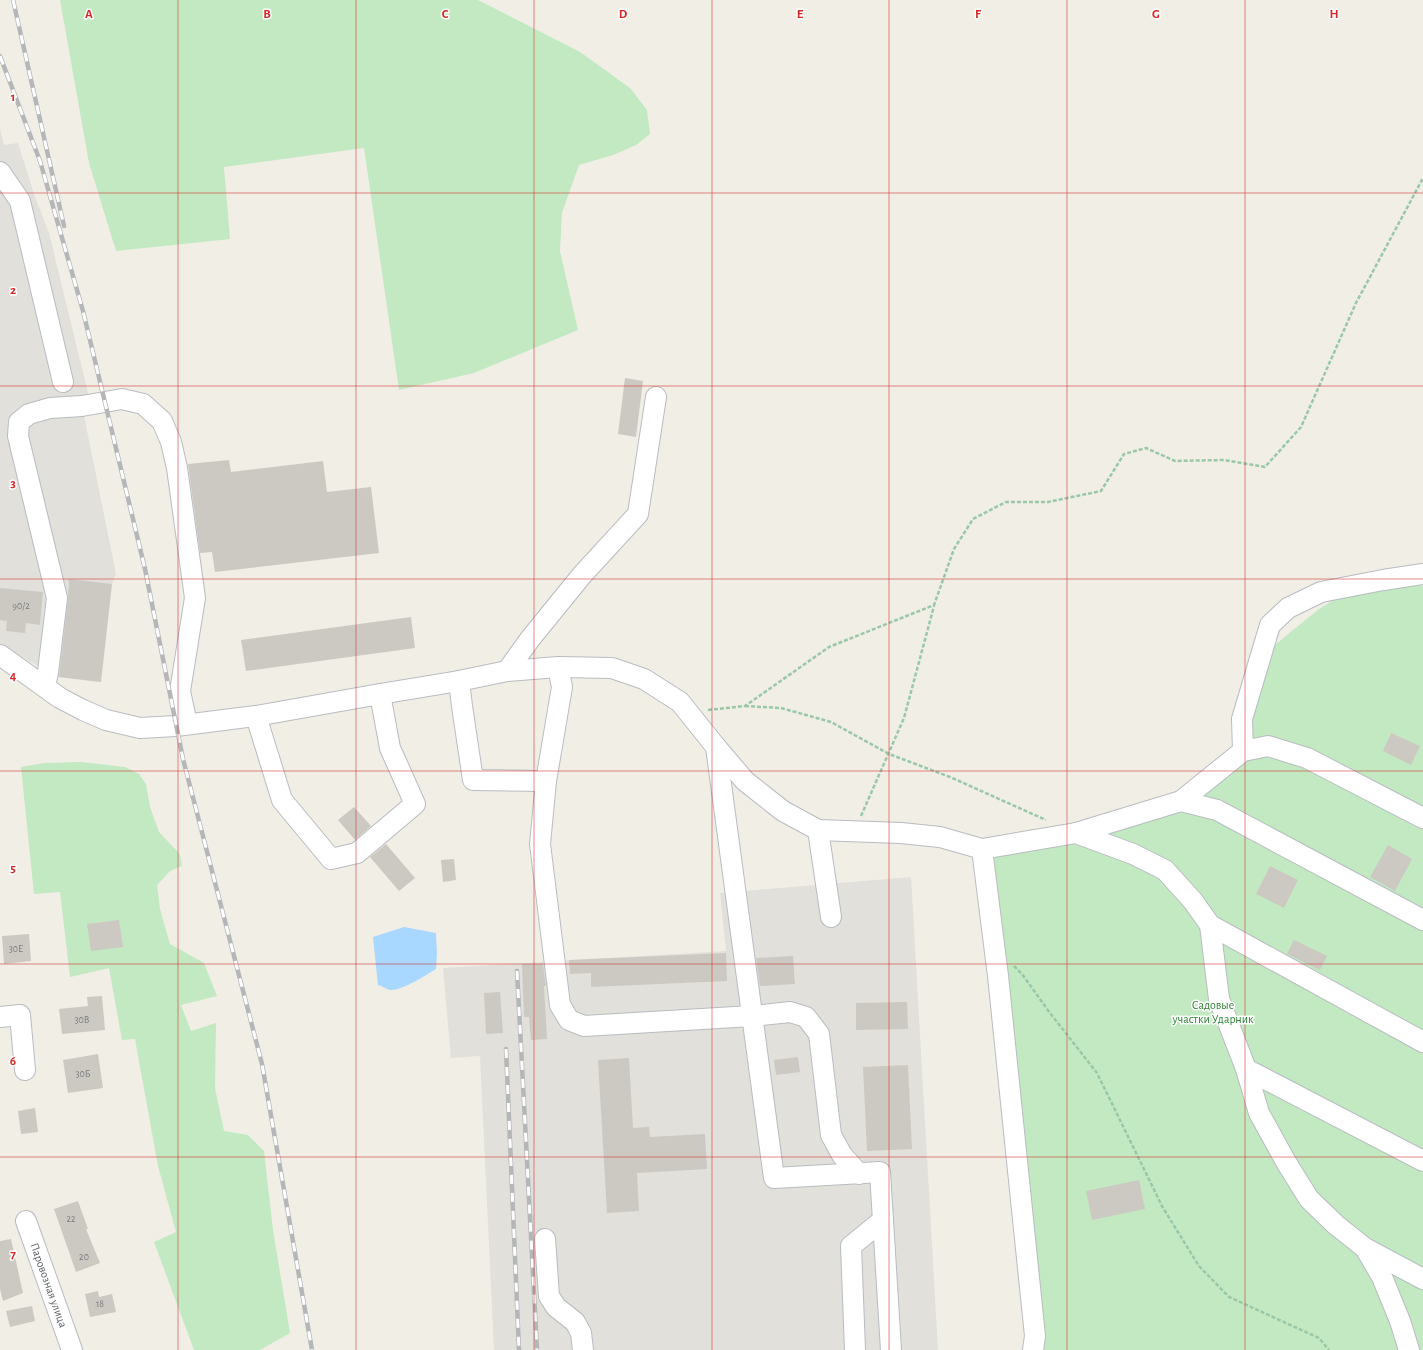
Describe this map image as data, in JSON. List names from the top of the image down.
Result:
{
  "streets": {
    "street": ["Паровозная улица"]
  },
  "parks": ["Садовые участки Ударник"],
  "house_numbers": [
    "90/2",
    "30Е",
    "30В",
    "30Б",
    "22",
    "20",
    "18"
  ],
  "grid": {
    "columns": [
      "A",
      "B",
      "C",
      "D",
      "E",
      "F",
      "G",
      "H"
    ],
    "rows": [
      "1",
      "2",
      "3",
      "4",
      "5",
      "6",
      "7"
    ]
  }
}
